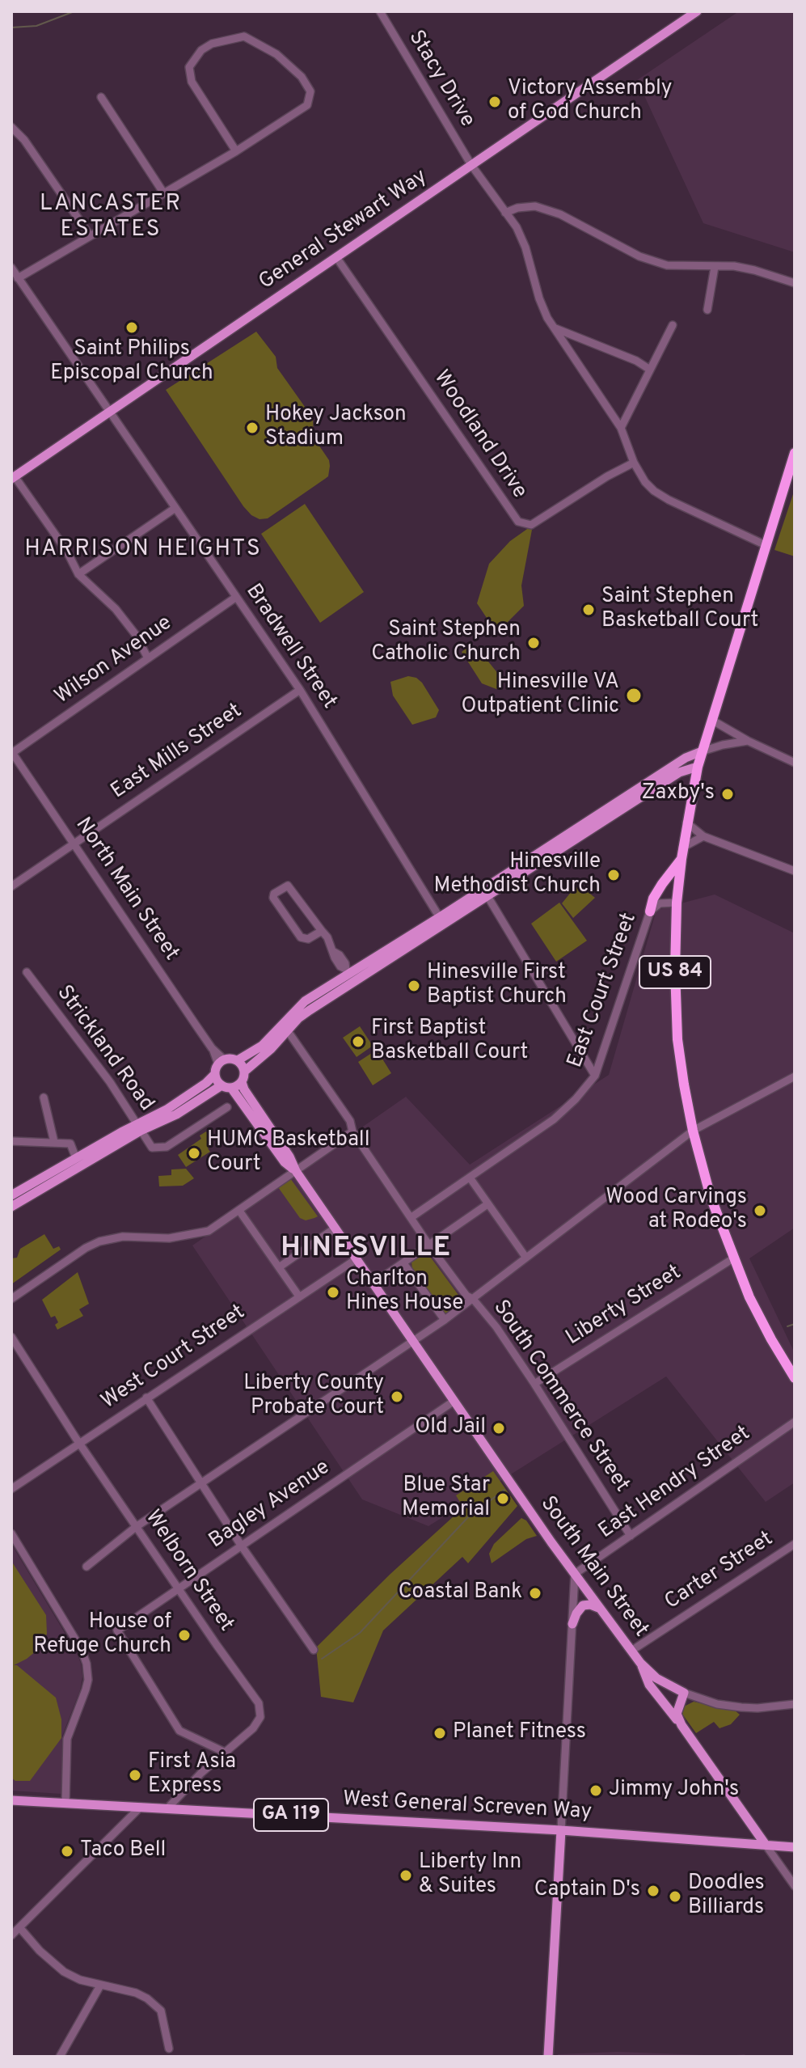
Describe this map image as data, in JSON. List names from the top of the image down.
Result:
{
  "streets": {
    "highway": ["US 84"],
    "main road": [
      "General Stewart Way",
      "South Main Street",
      "West General Screven Way",
      "GA 119"
    ],
    "street": [
      "Stacy Drive",
      "Woodland Drive",
      "Bradwell Street",
      "Wilson Avenue",
      "East Mills Street",
      "North Main Street",
      "East Court Street",
      "Strickland Road",
      "Liberty Street",
      "West Court Street",
      "South Commerce Street",
      "East Hendry Street",
      "Bagley Avenue",
      "Welborn Street",
      "Carter Street"
    ]
  },
  "crossings": [
    ["Stacy Drive", "General Stewart Way"],
    ["Stacy Drive", "Woodland Drive"],
    ["Stacy Drive", "US 84"],
    ["General Stewart Way", "Woodland Drive"],
    ["General Stewart Way", "Bradwell Street"],
    ["Bradwell Street", "Wilson Avenue"],
    ["Bradwell Street", "East Mills Street"],
    ["Wilson Avenue", "North Main Street"],
    ["East Mills Street", "North Main Street"],
    ["US 84", "East Court Street"],
    ["US 84", "Liberty Street"],
    ["East Court Street", "South Commerce Street"],
    ["Liberty Street", "South Commerce Street"],
    ["West Court Street", "South Main Street"],
    ["West Court Street", "Welborn Street"],
    ["South Commerce Street", "East Hendry Street"],
    ["East Hendry Street", "South Main Street"],
    ["Bagley Avenue", "South Main Street"],
    ["Bagley Avenue", "Welborn Street"],
    ["South Main Street", "Carter Street"],
    ["Welborn Street", "West General Screven Way"]
  ],
  "districts": ["LANCASTER ESTATES", "HARRISON HEIGHTS", "HINESVILLE"],
  "places": [
    "Victory Assembly of God Church",
    "Saint Philips Episcopal Church",
    "Hokey Jackson Stadium",
    "Saint Stephen Basketball Court",
    "Saint Stephen Catholic Church",
    "Hinesville VA Outpatient Clinic",
    "Zaxby's",
    "Hinesville Methodist Church",
    "Hinesville First Baptist Church",
    "First Baptist Basketball Court",
    "HUMC Basketball Court",
    "Wood Carvings at Rodeo's",
    "Charlton Hines House",
    "Liberty County Probate Court",
    "Old Jail",
    "Blue Star Memorial",
    "Coastal Bank",
    "House of Refuge Church",
    "Planet Fitness",
    "First Asia Express",
    "Jimmy John's",
    "Taco Bell",
    "Liberty Inn & Suites",
    "Captain D's",
    "Doodles Billiards"
  ]
}
